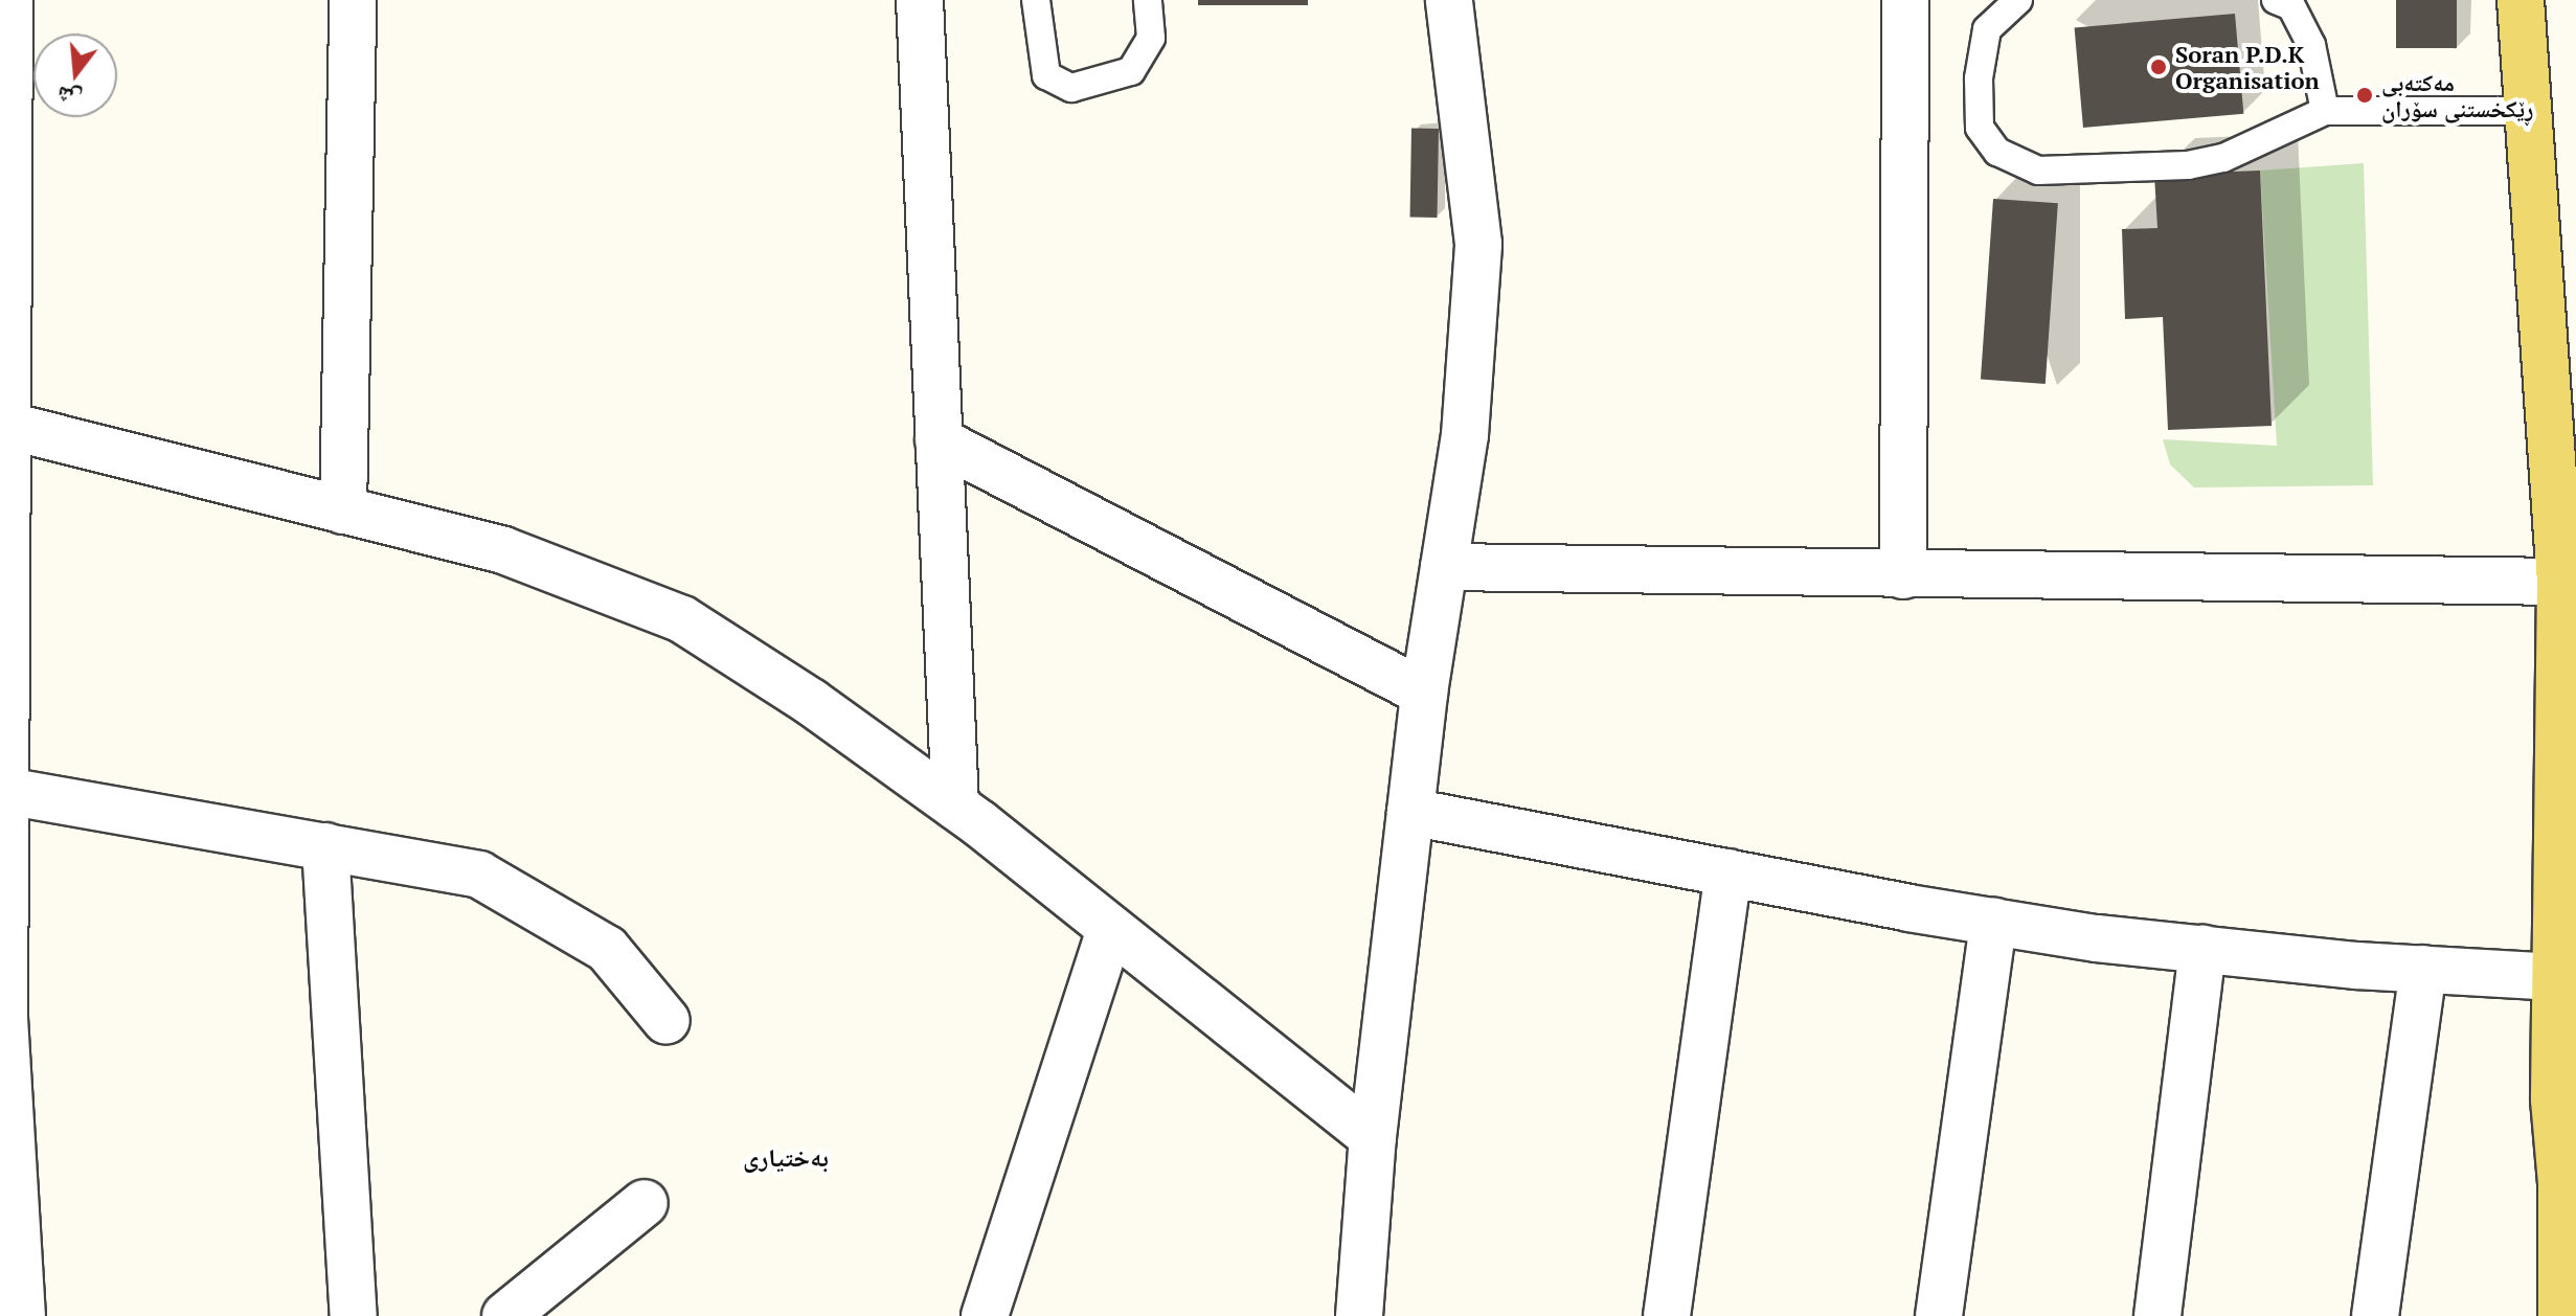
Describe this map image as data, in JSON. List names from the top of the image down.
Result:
{
  "districts": ["بەختیاری"],
  "places": ["Soran P.D.K Organisation", "مەکتەبی ڕێکخستنی سۆران"],
  "north": "bottom"
}
